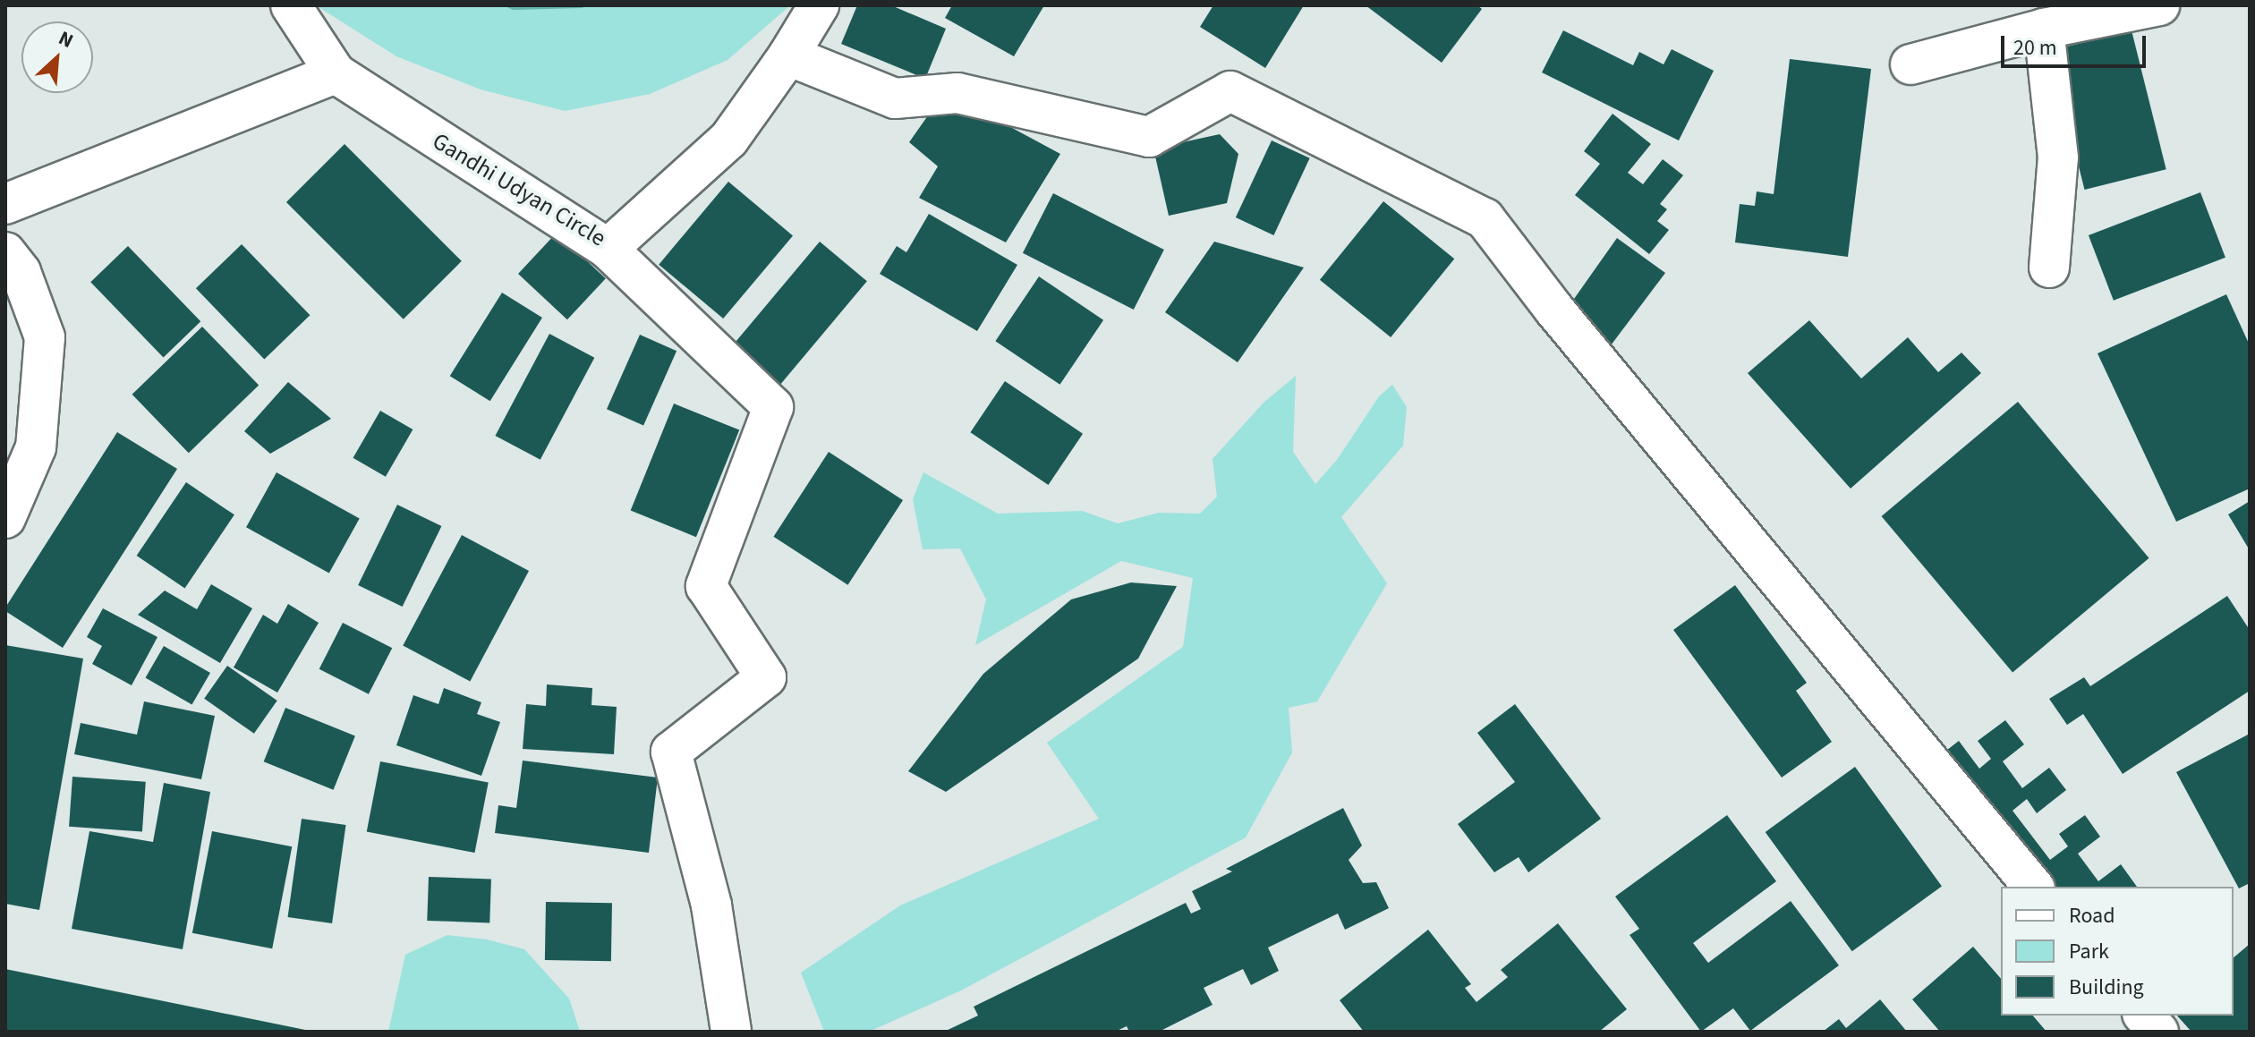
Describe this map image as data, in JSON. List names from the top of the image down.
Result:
{
  "streets": {
    "street": ["Gandhi Udyan Circle"]
  },
  "legend": ["Road", "Park", "Building"],
  "scale_bar": "20 m",
  "north": "top right"
}
